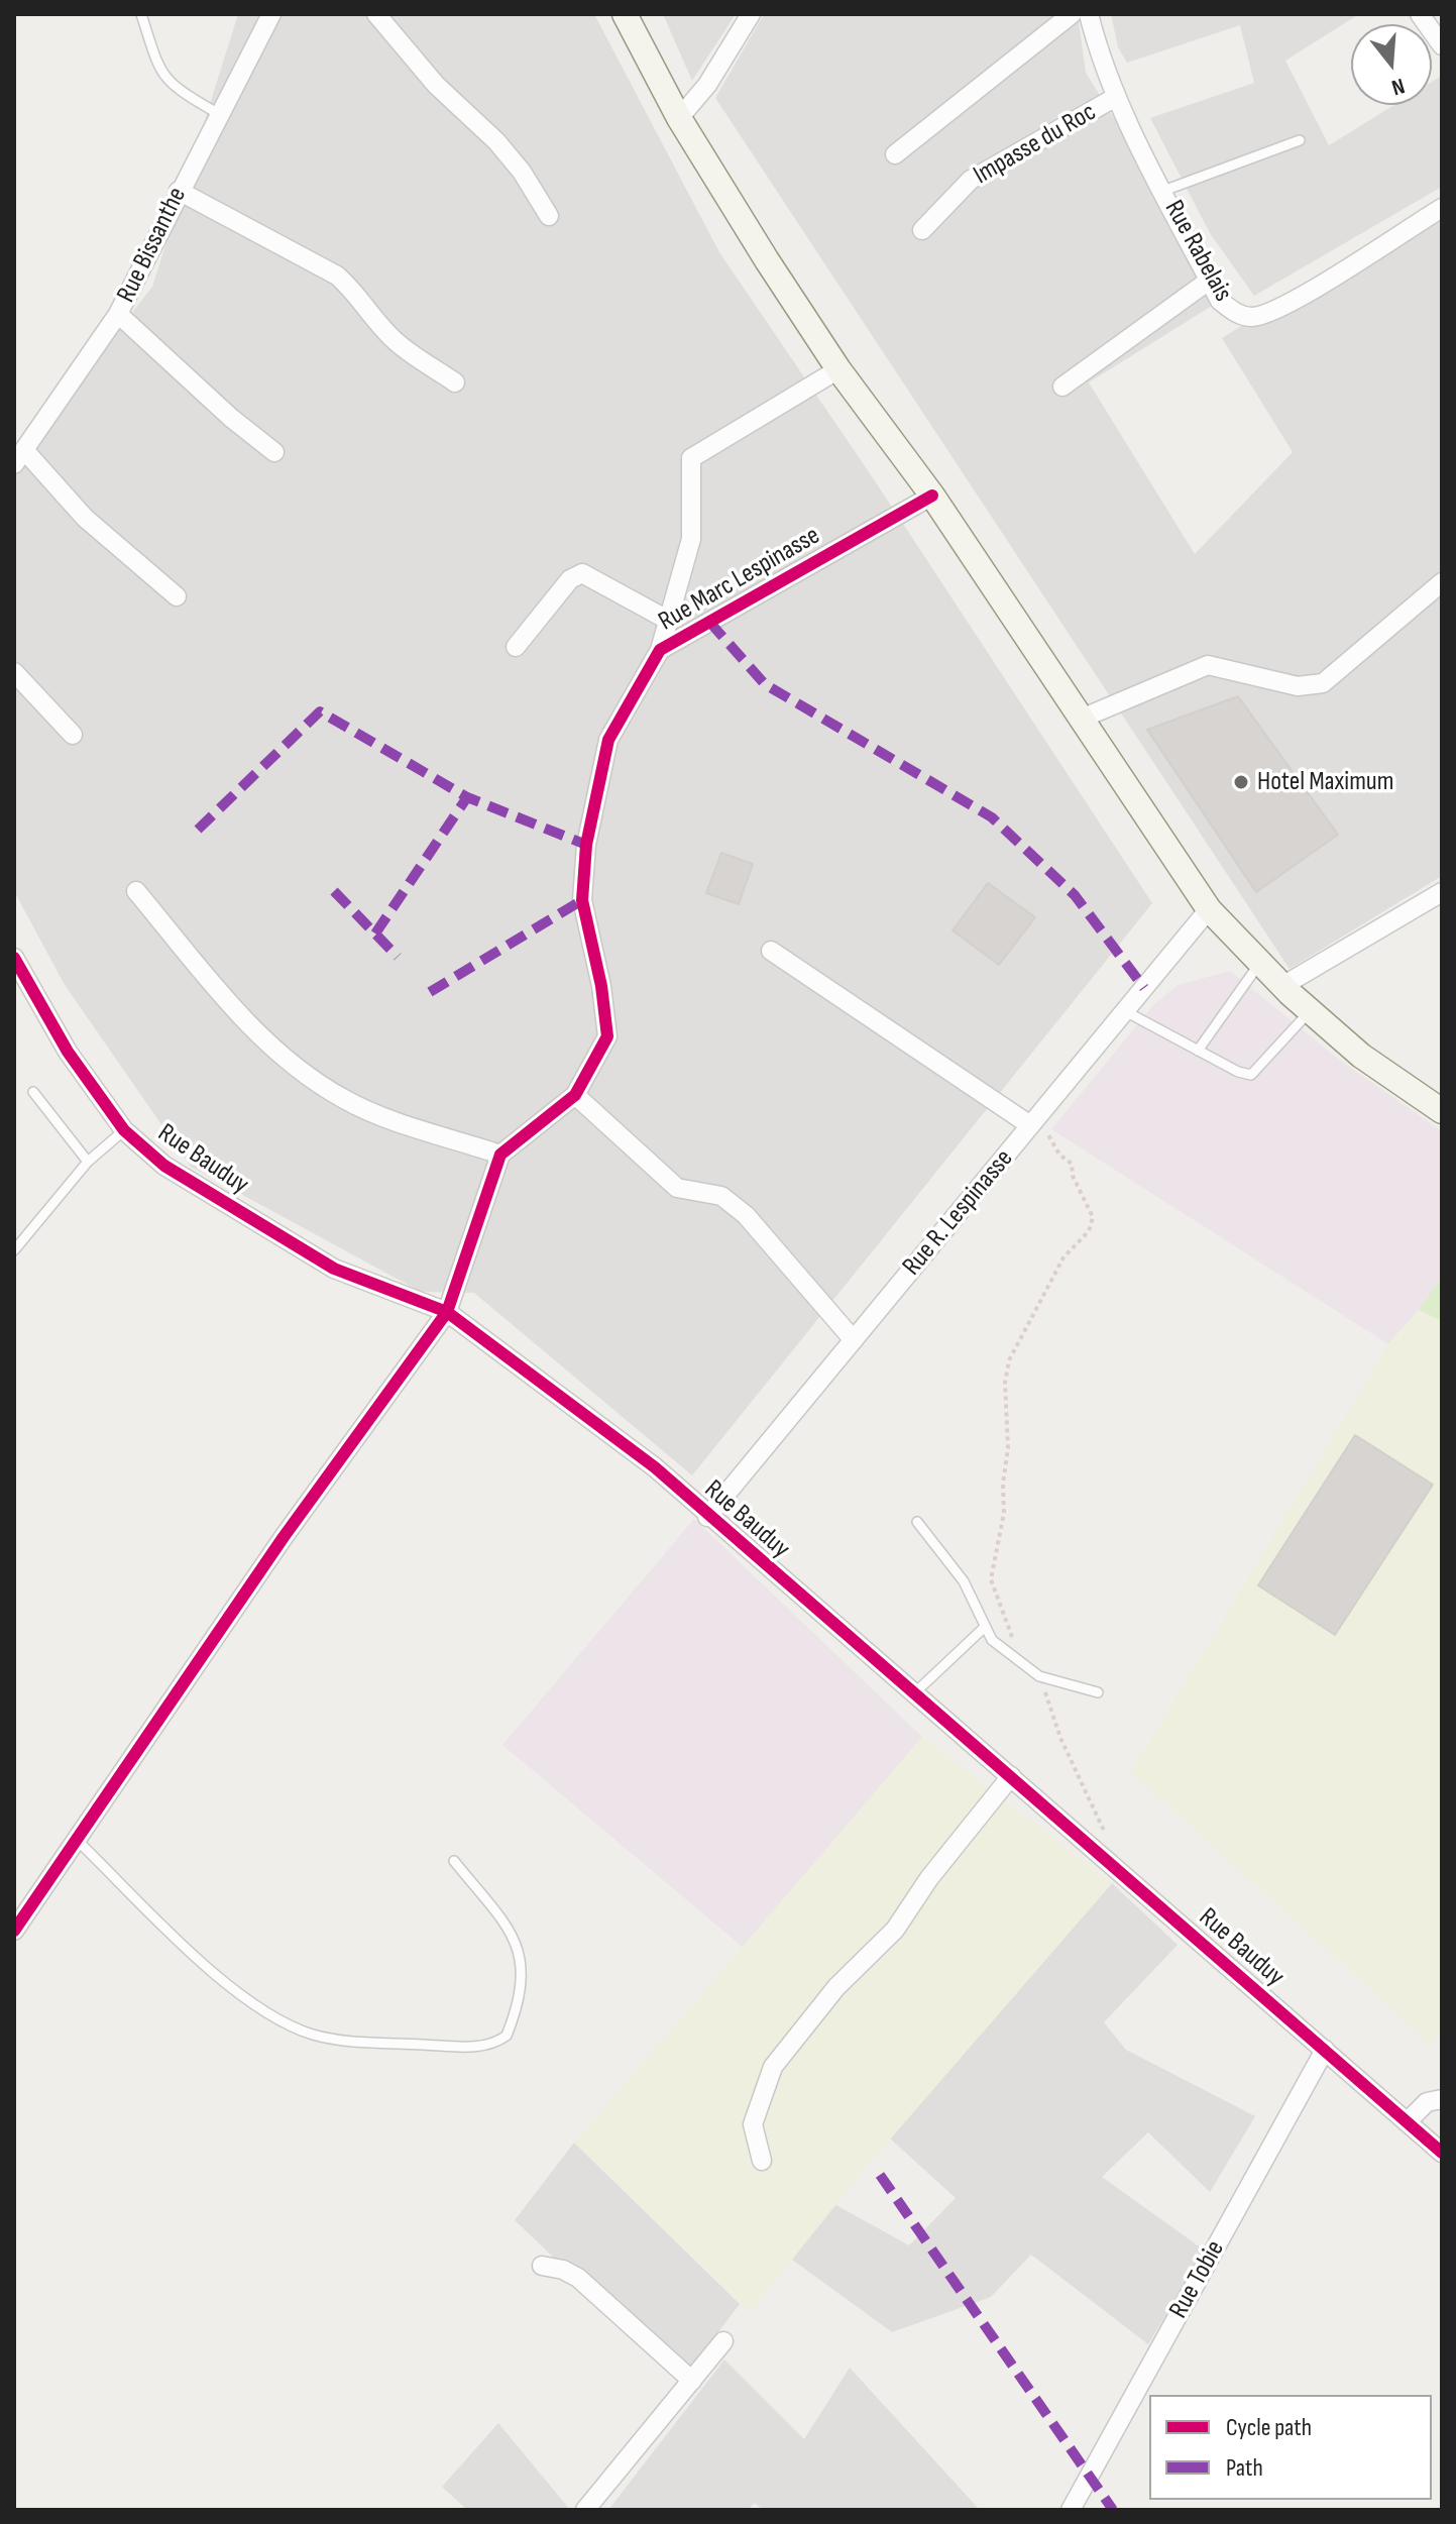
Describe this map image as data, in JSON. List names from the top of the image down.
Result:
{
  "streets": {
    "street": [
      "Impasse du Roc",
      "Rue Bissanthe",
      "Rue Rabelais",
      "Rue Marc Lespinasse",
      "Rue Bauduy",
      "Rue R. Lespinasse",
      "Rue Tobie"
    ]
  },
  "crossings": [
    ["Impasse du Roc", "Rue Rabelais"],
    ["Rue Bauduy", "Rue R. Lespinasse"],
    ["Rue Bauduy", "Rue Tobie"]
  ],
  "places": ["Hotel Maximum"],
  "legend": ["Cycle path", "Path"],
  "north": "bottom"
}
